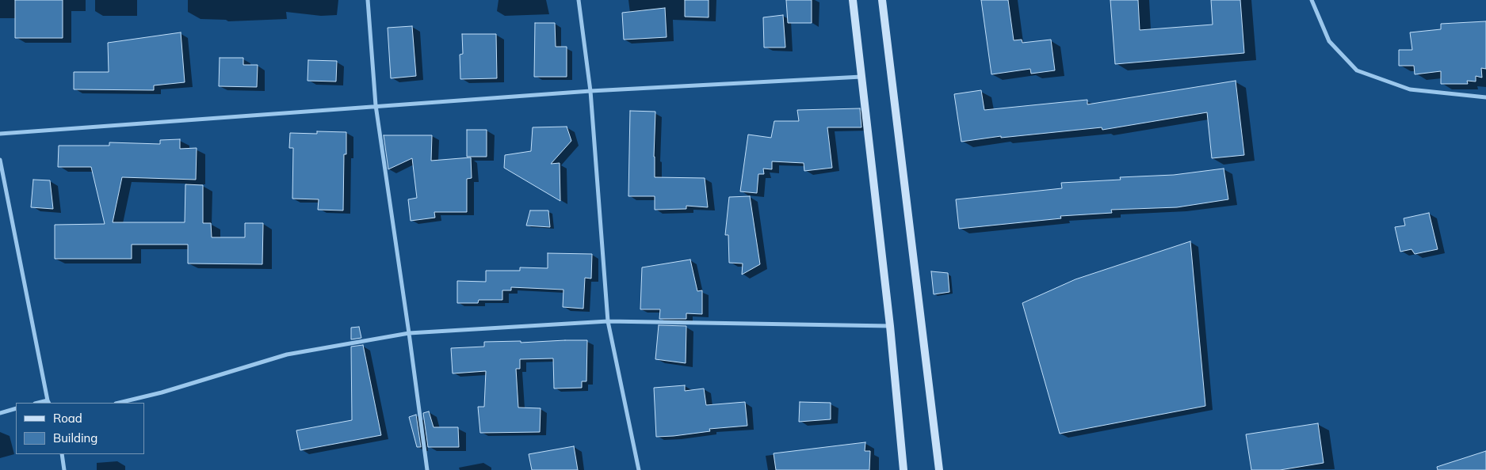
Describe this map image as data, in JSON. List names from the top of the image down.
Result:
{
  "legend": ["Road", "Building"]
}
